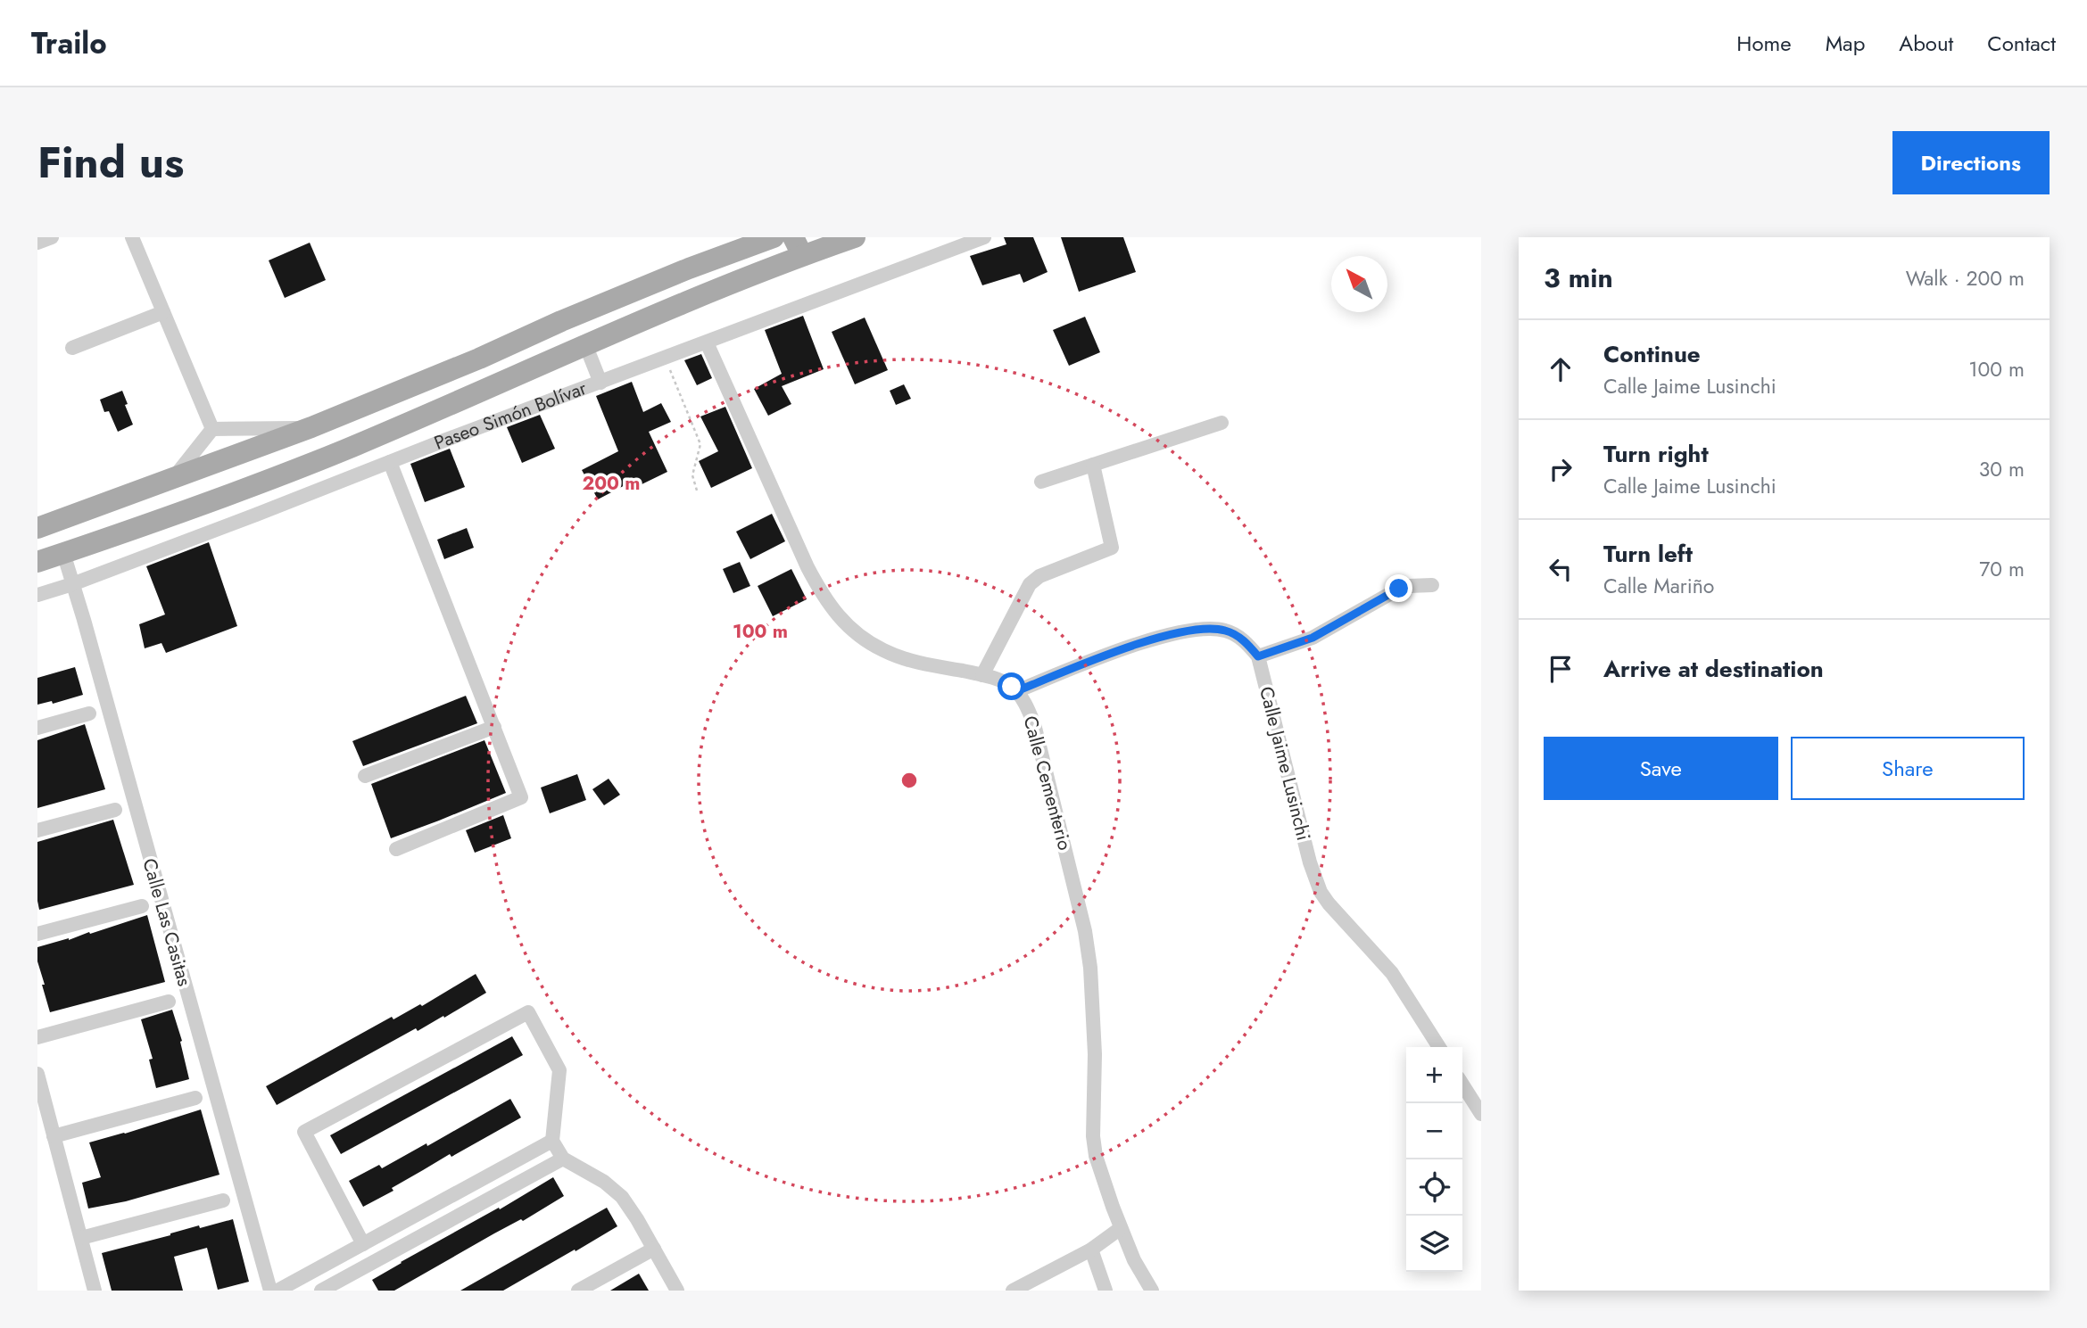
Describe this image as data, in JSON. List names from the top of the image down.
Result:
{
  "streets": {
    "main road": ["Paseo Simón Bolívar"],
    "street": ["Calle Jaime Lusinchi", "Calle Cementerio", "Calle Las Casitas"]
  },
  "crossings": [
    ["Paseo Simón Bolívar", "Calle Cementerio"],
    ["Paseo Simón Bolívar", "Calle Las Casitas"]
  ],
  "north": "top left",
  "page": {
    "header": "Trailo",
    "nav": [
      "Home",
      "Map",
      "About",
      "Contact"
    ],
    "title": "Find us",
    "buttons": [
      "Directions",
      ["Save", "Share"]
    ],
    "heading": ["3 min", "Walk · 200 m"],
    "list": [
      ["Continue", "Calle Jaime Lusinchi", "100 m"],
      ["Turn right", "Calle Jaime Lusinchi", "30 m"],
      ["Turn left", "Calle Mariño", "70 m"],
      "Arrive at destination"
    ],
    "map_buttons": ["+", "−"]
  },
  "rings": ["200 m", "100 m"]
}
